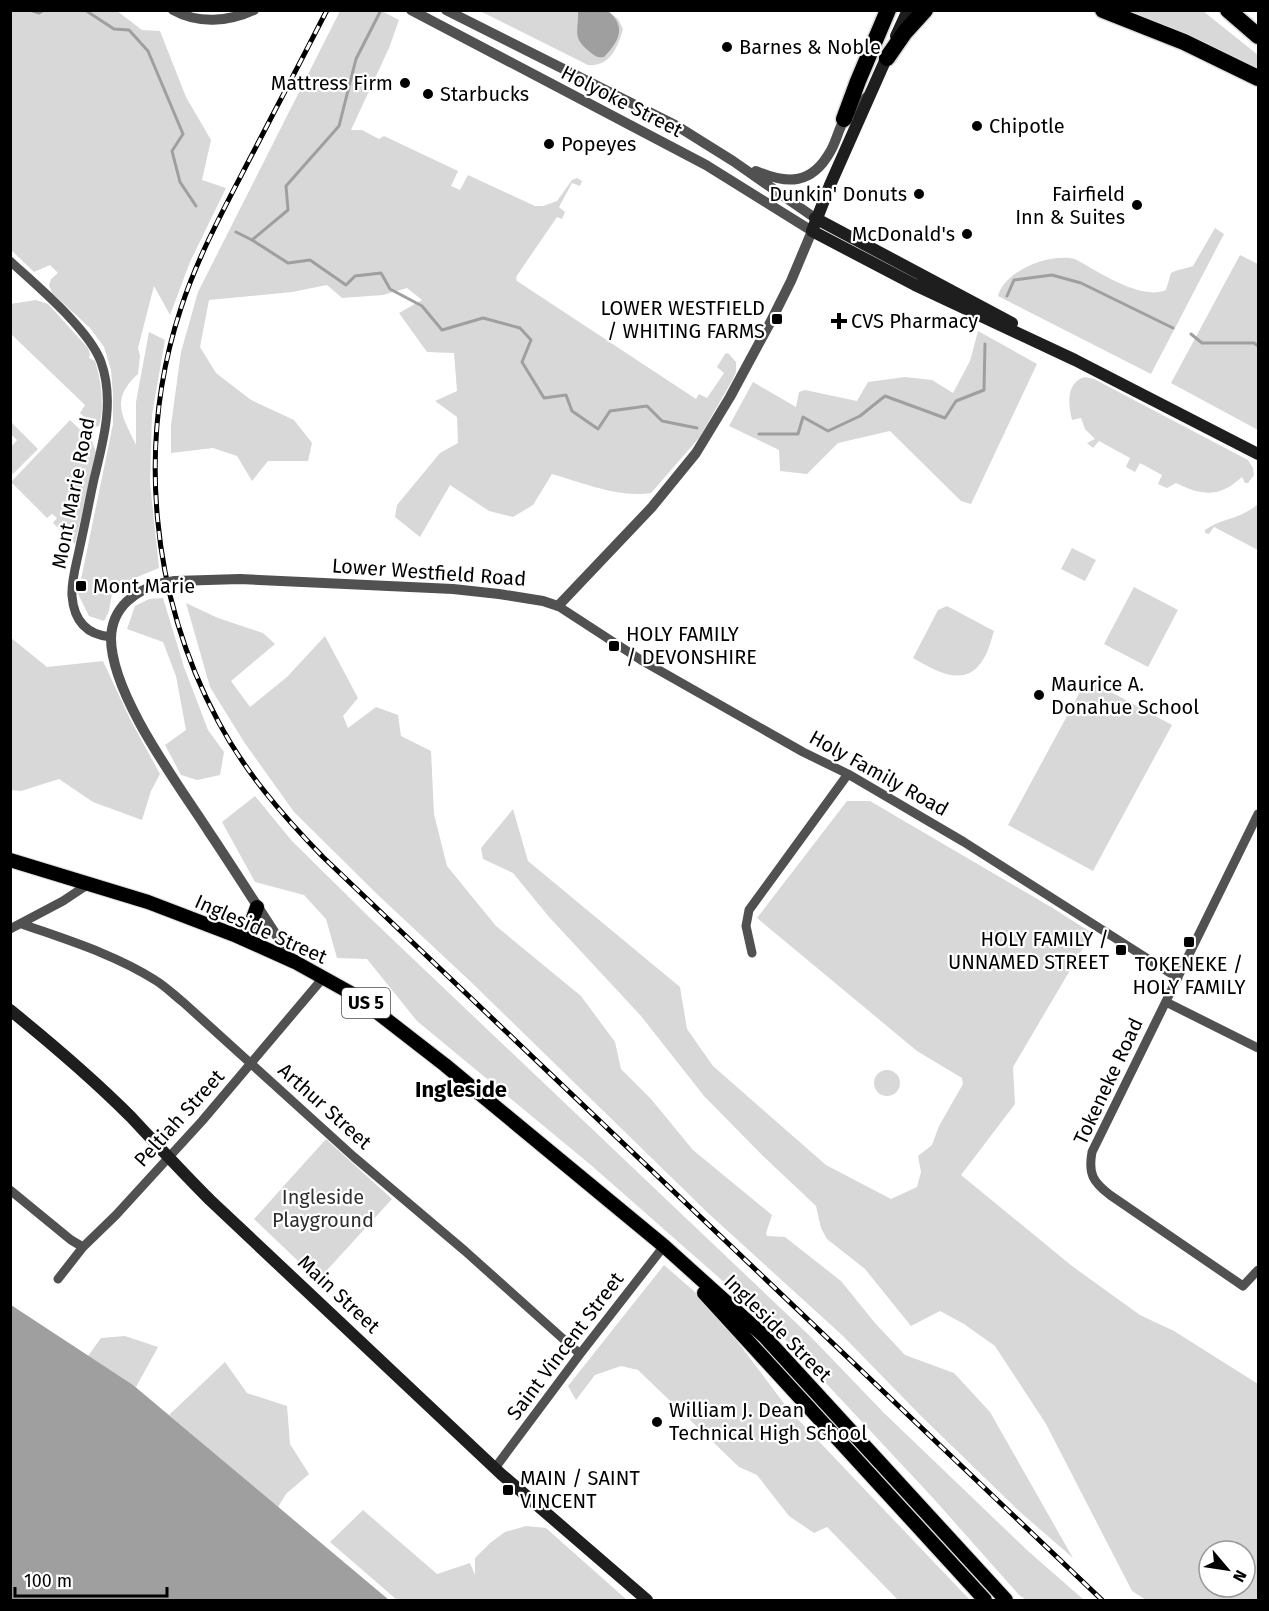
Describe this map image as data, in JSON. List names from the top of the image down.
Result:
{
  "streets": {
    "main road": ["Ingleside Street", "US 5", "Main Street"],
    "street": [
      "Holyoke Street",
      "Mont Marie Road",
      "Lower Westfield Road",
      "Holy Family Road",
      "Tokeneke Road",
      "Arthur Street",
      "Peltiah Street",
      "Saint Vincent Street"
    ]
  },
  "crossings": [
    ["Mont Marie Road", "Lower Westfield Road"],
    ["Lower Westfield Road", "Holy Family Road"],
    ["Holy Family Road", "Tokeneke Road"],
    ["Ingleside Street", "Peltiah Street"],
    ["Ingleside Street", "Saint Vincent Street"],
    ["Arthur Street", "Peltiah Street"],
    ["Arthur Street", "Saint Vincent Street"],
    ["Peltiah Street", "Main Street"],
    ["Main Street", "Saint Vincent Street"]
  ],
  "districts": ["Ingleside"],
  "parks": ["Ingleside Playground"],
  "places": {
    "other": [
      "Barnes & Noble",
      "Mattress Firm",
      "Starbucks",
      "Chipotle",
      "Popeyes",
      "Dunkin' Donuts",
      "Fairfield Inn & Suites",
      "McDonald's",
      "Maurice A. Donahue School",
      "William J. Dean Technical High School"
    ],
    "transit": [
      "LOWER WESTFIELD / WHITING FARMS",
      "Mont Marie",
      "HOLY FAMILY / DEVONSHIRE",
      "TOKENEKE / HOLY FAMILY",
      "HOLY FAMILY / UNNAMED STREET",
      "MAIN / SAINT VINCENT"
    ],
    "health": ["CVS Pharmacy"]
  },
  "scale_bar": "100 m",
  "north": "bottom right"
}
